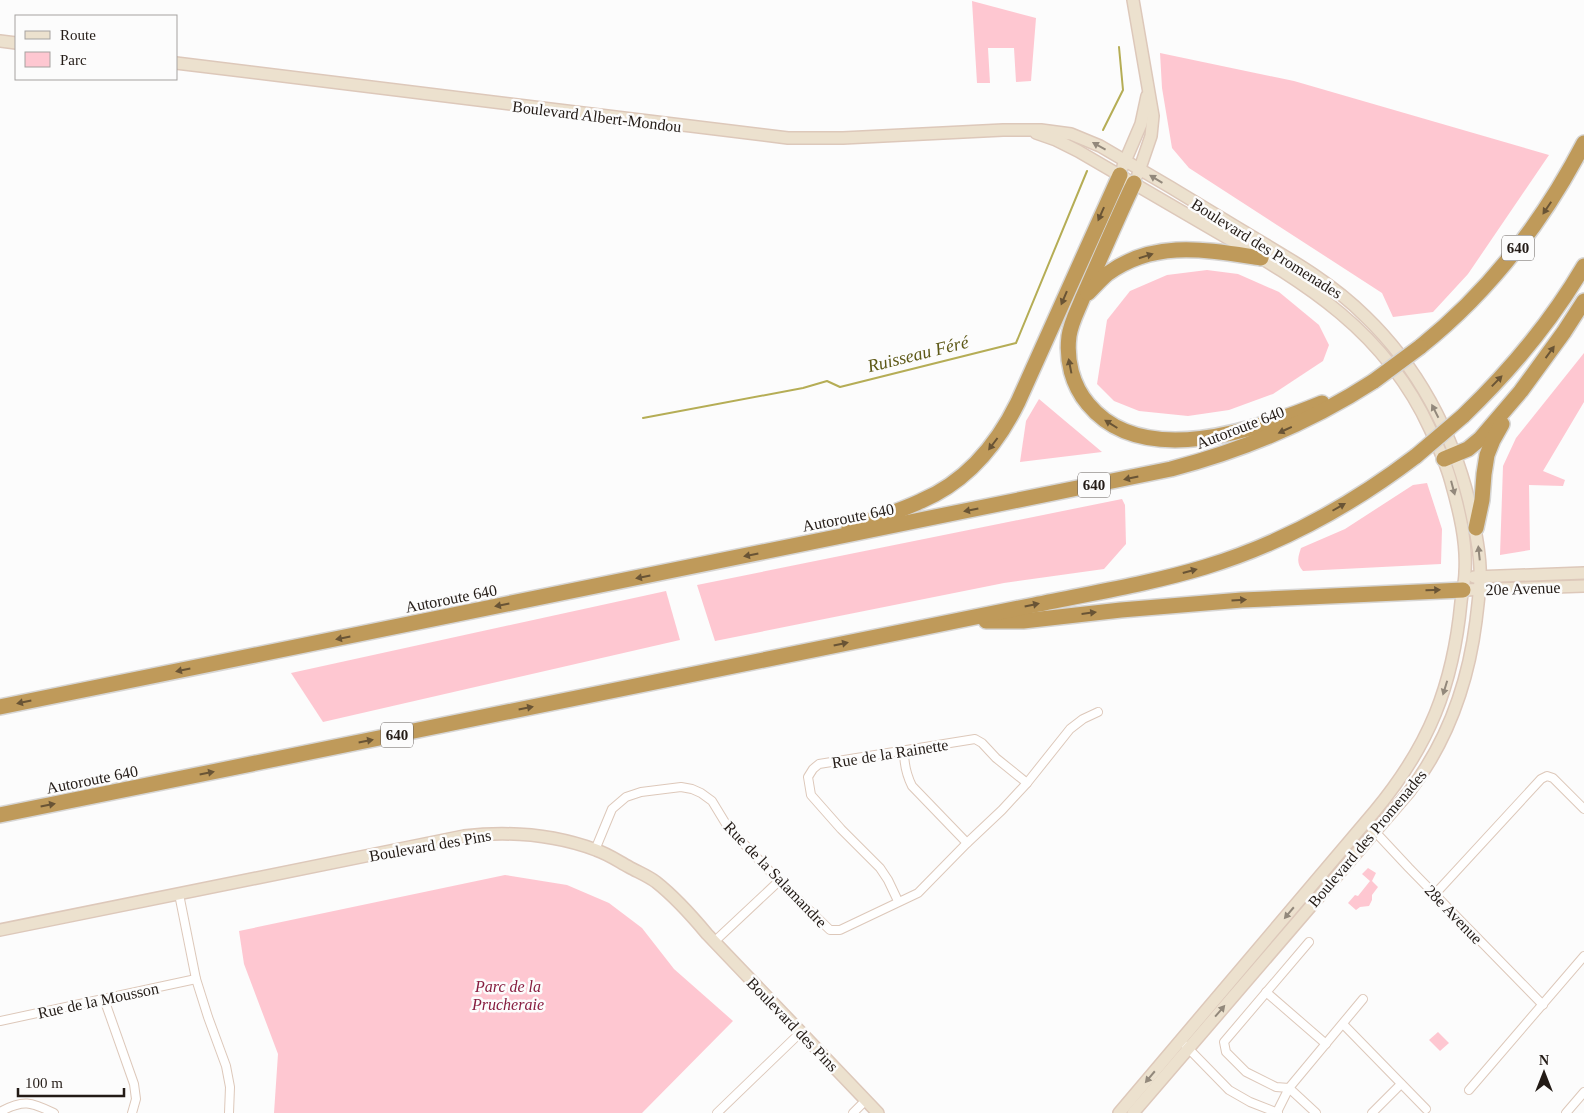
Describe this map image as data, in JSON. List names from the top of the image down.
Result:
{
  "streets": {
    "highway": ["640", "Autoroute 640"],
    "street": [
      "Boulevard Albert-Mondou",
      "Boulevard des Promenades",
      "20e Avenue",
      "Rue de la Rainette",
      "Boulevard des Pins",
      "Rue de la Salamandre",
      "28e Avenue",
      "Rue de la Mousson"
    ]
  },
  "crossings": [
    ["Boulevard Albert-Mondou", "Boulevard des Promenades"],
    ["Boulevard des Promenades", "20e Avenue"],
    ["Boulevard des Promenades", "28e Avenue"],
    ["Rue de la Rainette", "Rue de la Salamandre"],
    ["Boulevard des Pins", "Rue de la Salamandre"]
  ],
  "water": ["Ruisseau Féré"],
  "parks": ["Parc de la Prucheraie"],
  "legend": ["Route", "Parc"],
  "scale_bar": "100 m",
  "north": "top"
}
